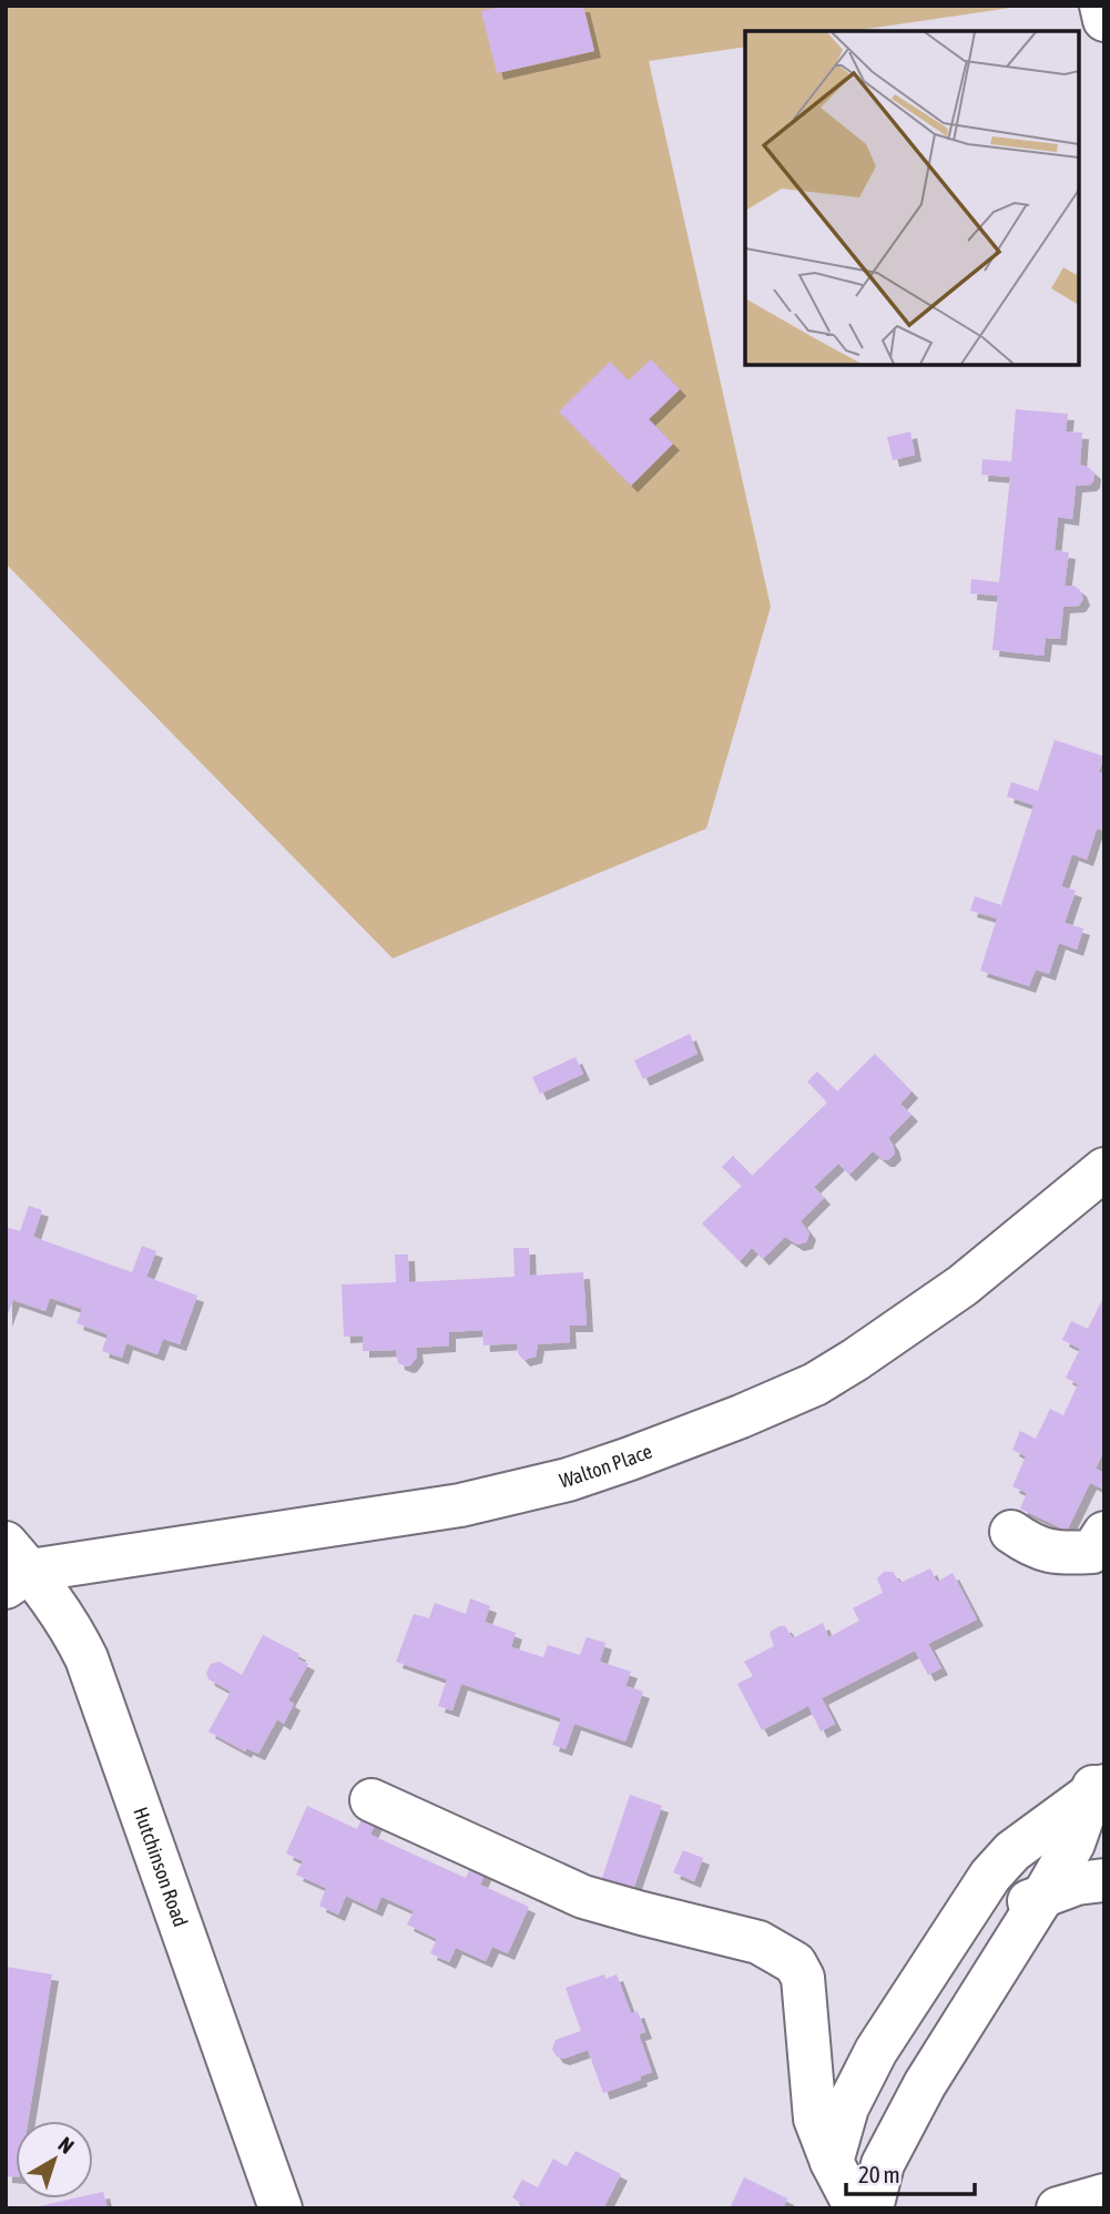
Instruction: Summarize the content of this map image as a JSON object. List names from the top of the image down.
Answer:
{
  "streets": {
    "street": ["Walton Place", "Hutchinson Road"]
  },
  "crossings": [
    ["Walton Place", "Hutchinson Road"]
  ],
  "scale_bar": "20 m",
  "north": "top right"
}
